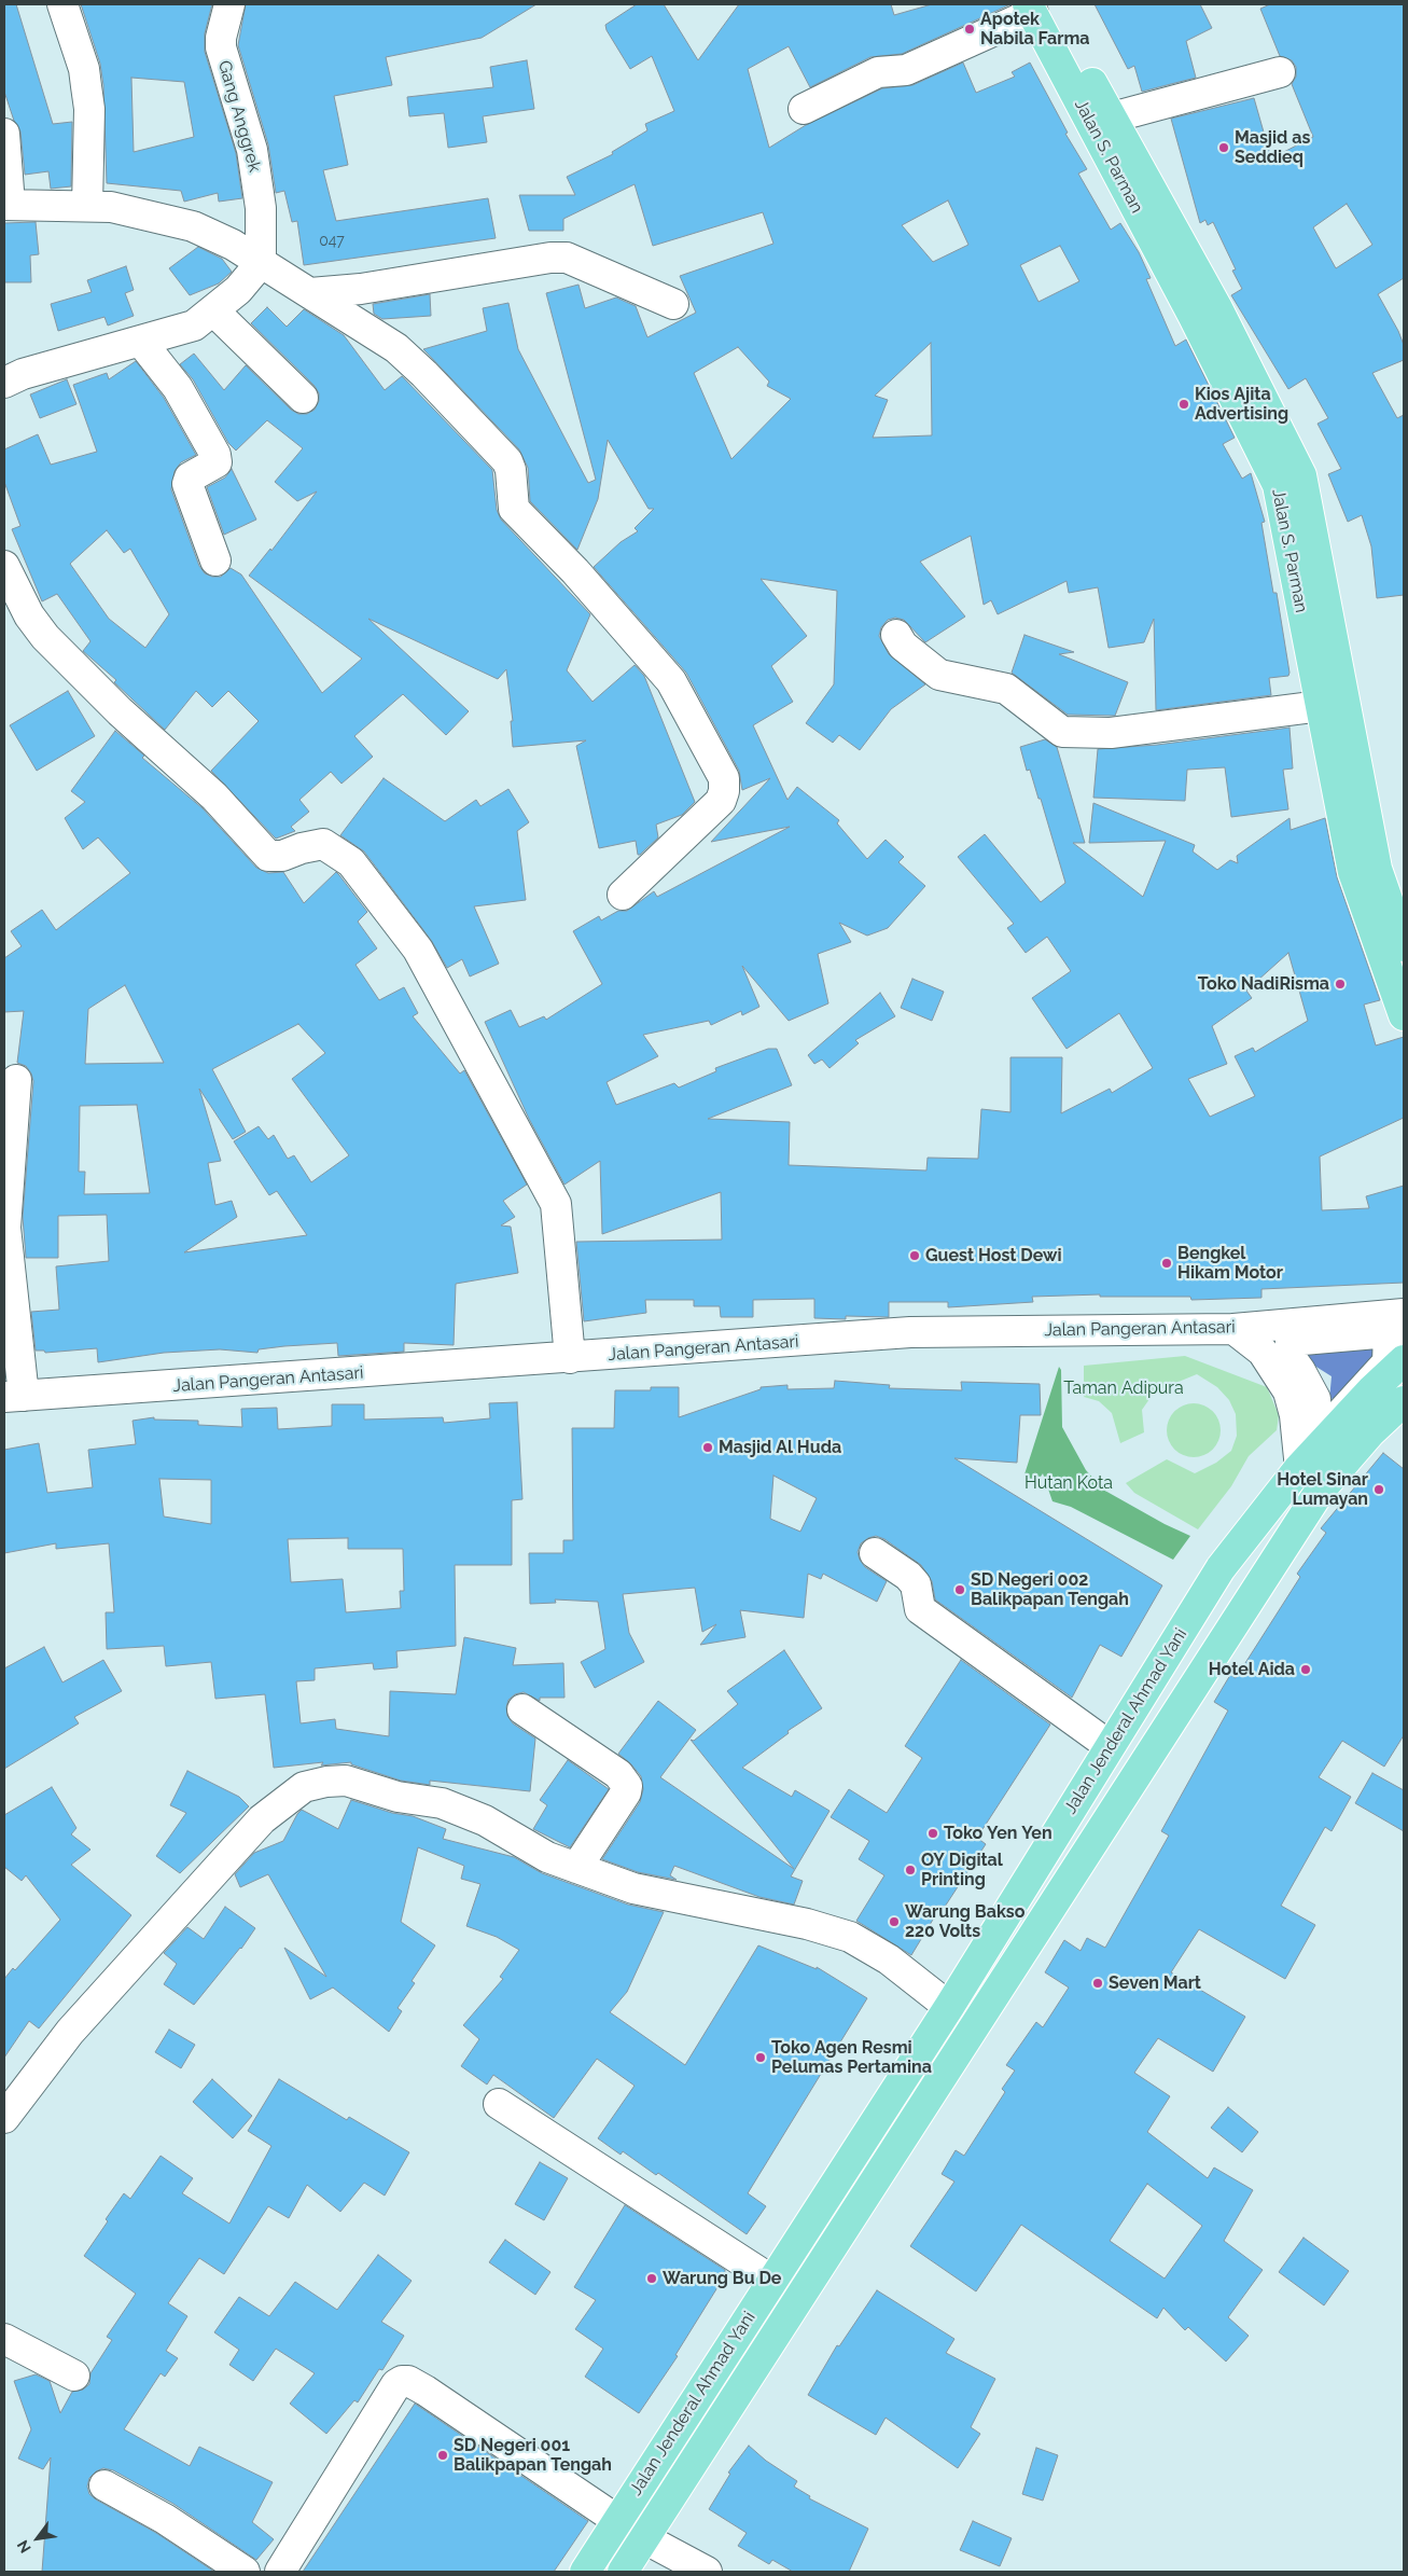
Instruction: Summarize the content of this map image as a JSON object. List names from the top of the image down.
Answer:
{
  "streets": {
    "main road": ["Jalan S. Parman", "Jalan Jenderal Ahmad Yani"],
    "street": ["Gang Anggrek", "Jalan Pangeran Antasari"]
  },
  "parks": ["Taman Adipura", "Hutan Kota"],
  "places": [
    "Apotek Nabila Farma",
    "Masjid as Seddieq",
    "Kios Ajita Advertising",
    "Toko NadiRisma",
    "Guest Host Dewi",
    "Bengkel Hikam Motor",
    "Masjid Al Huda",
    "Hotel Sinar Lumayan",
    "SD Negeri 002 Balikpapan Tengah",
    "Hotel Aida",
    "Toko Yen Yen",
    "OY Digital Printing",
    "Warung Bakso 220 Volts",
    "Seven Mart",
    "Toko Agen Resmi Pelumas Pertamina",
    "Warung Bu De",
    "SD Negeri 001 Balikpapan Tengah"
  ],
  "house_numbers": ["047"],
  "north": "bottom left"
}
